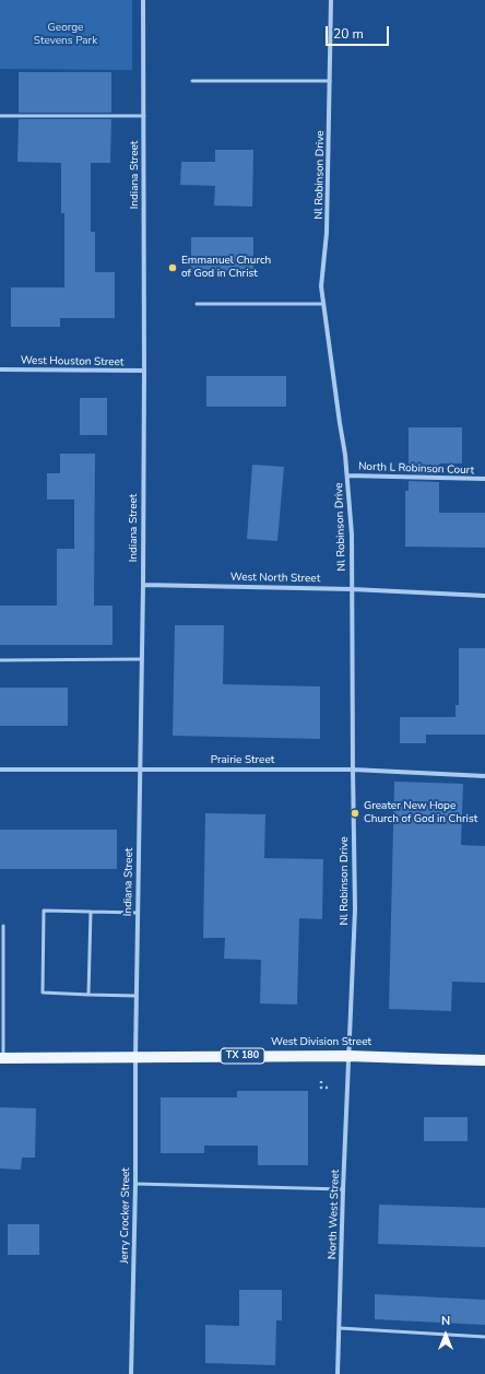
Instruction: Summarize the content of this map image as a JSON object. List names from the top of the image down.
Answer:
{
  "streets": {
    "main road": ["West Division Street", "TX 180"],
    "street": [
      "Indiana Street",
      "Nl Robinson Drive",
      "West Houston Street",
      "North L Robinson Court",
      "West North Street",
      "Prairie Street",
      "North West Street",
      "Jerry Crocker Street"
    ]
  },
  "crossings": [
    ["Indiana Street", "West Houston Street"],
    ["Indiana Street", "West North Street"],
    ["Indiana Street", "Prairie Street"],
    ["Indiana Street", "West Division Street"],
    ["Indiana Street", "Jerry Crocker Street"],
    ["Nl Robinson Drive", "North L Robinson Court"],
    ["Nl Robinson Drive", "West North Street"],
    ["Nl Robinson Drive", "Prairie Street"],
    ["Nl Robinson Drive", "West Division Street"],
    ["Nl Robinson Drive", "North West Street"],
    ["West Division Street", "North West Street"],
    ["West Division Street", "Jerry Crocker Street"]
  ],
  "parks": ["George Stevens Park"],
  "places": ["Emmanuel Church of God in Christ", "Greater New Hope Church of God in Christ"],
  "scale_bar": "20 m",
  "north": "top"
}
